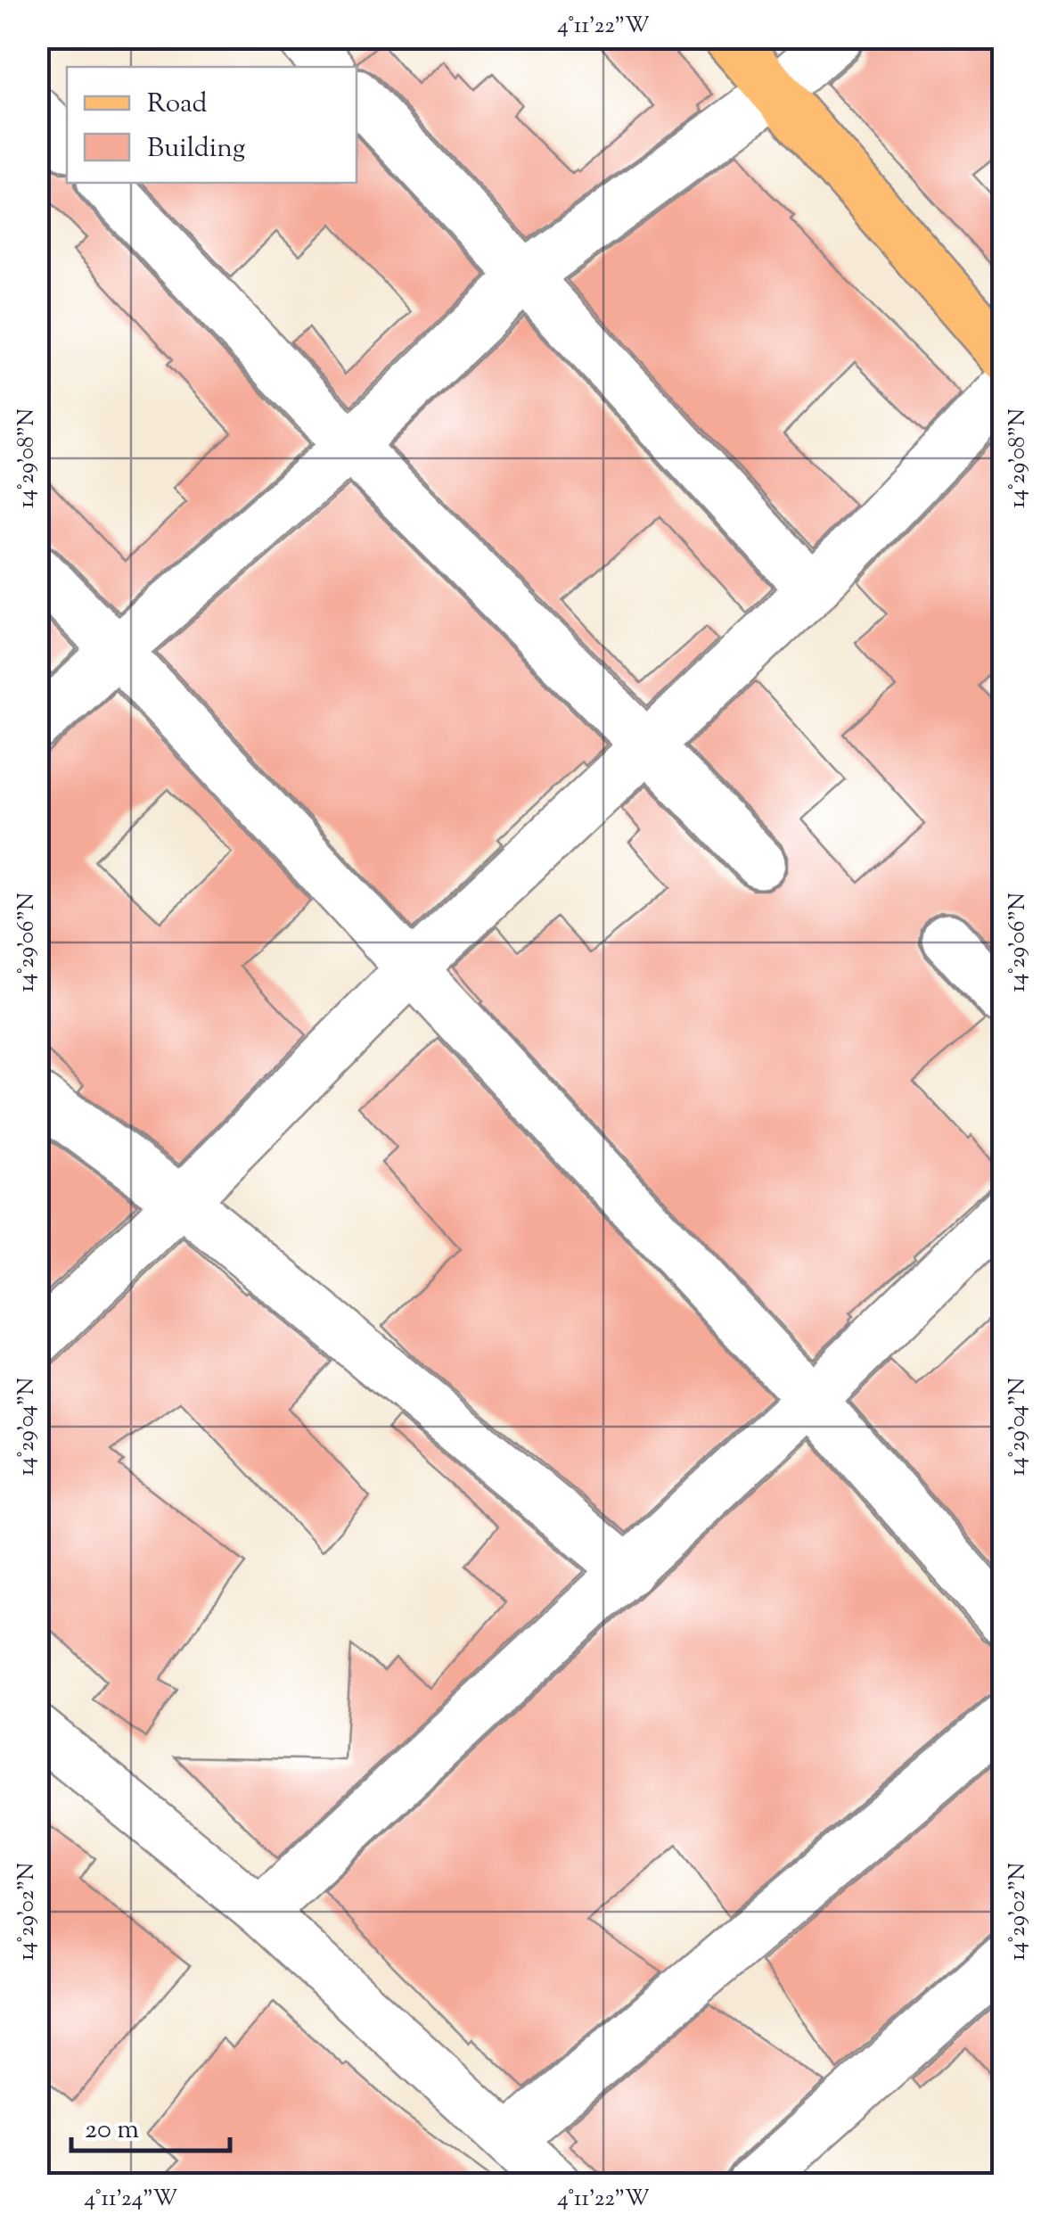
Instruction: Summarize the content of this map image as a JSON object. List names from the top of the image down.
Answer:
{
  "legend": ["Road", "Building"],
  "scale_bar": "20 m",
  "coordinates": [
    "4°11'22\"W",
    "14°29'08\"N",
    "14°29'06\"N",
    "14°29'04\"N",
    "14°29'02\"N",
    "4°11'24\"W"
  ]
}
